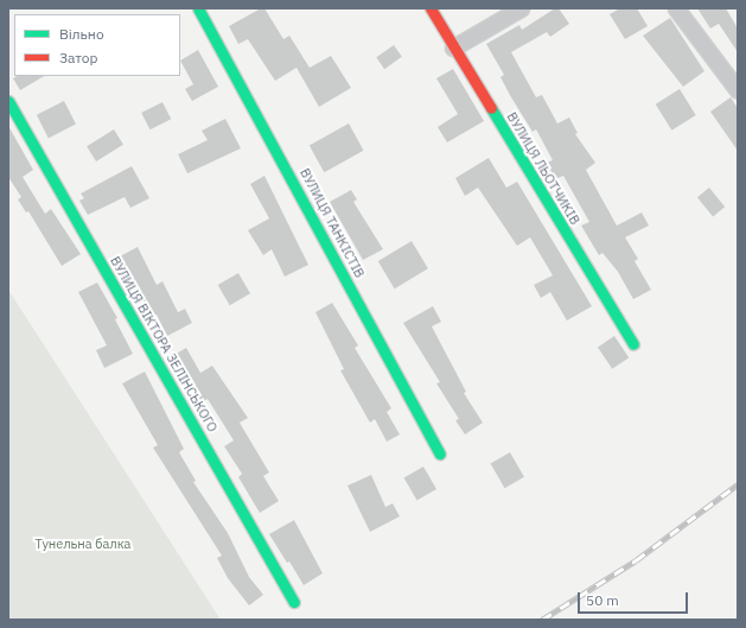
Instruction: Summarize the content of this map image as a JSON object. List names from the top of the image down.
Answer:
{
  "streets": {
    "street": ["ВУЛИЦЯ ЛЬОТЧИКІВ", "ВУЛИЦЯ ТАНКІСТІВ", "ВУЛИЦЯ ВІКТОРА ЗЕЛІНСЬКОГО"]
  },
  "parks": ["Тунельна балка"],
  "legend": ["Вільно", "Затор"],
  "scale_bar": "50 m"
}
